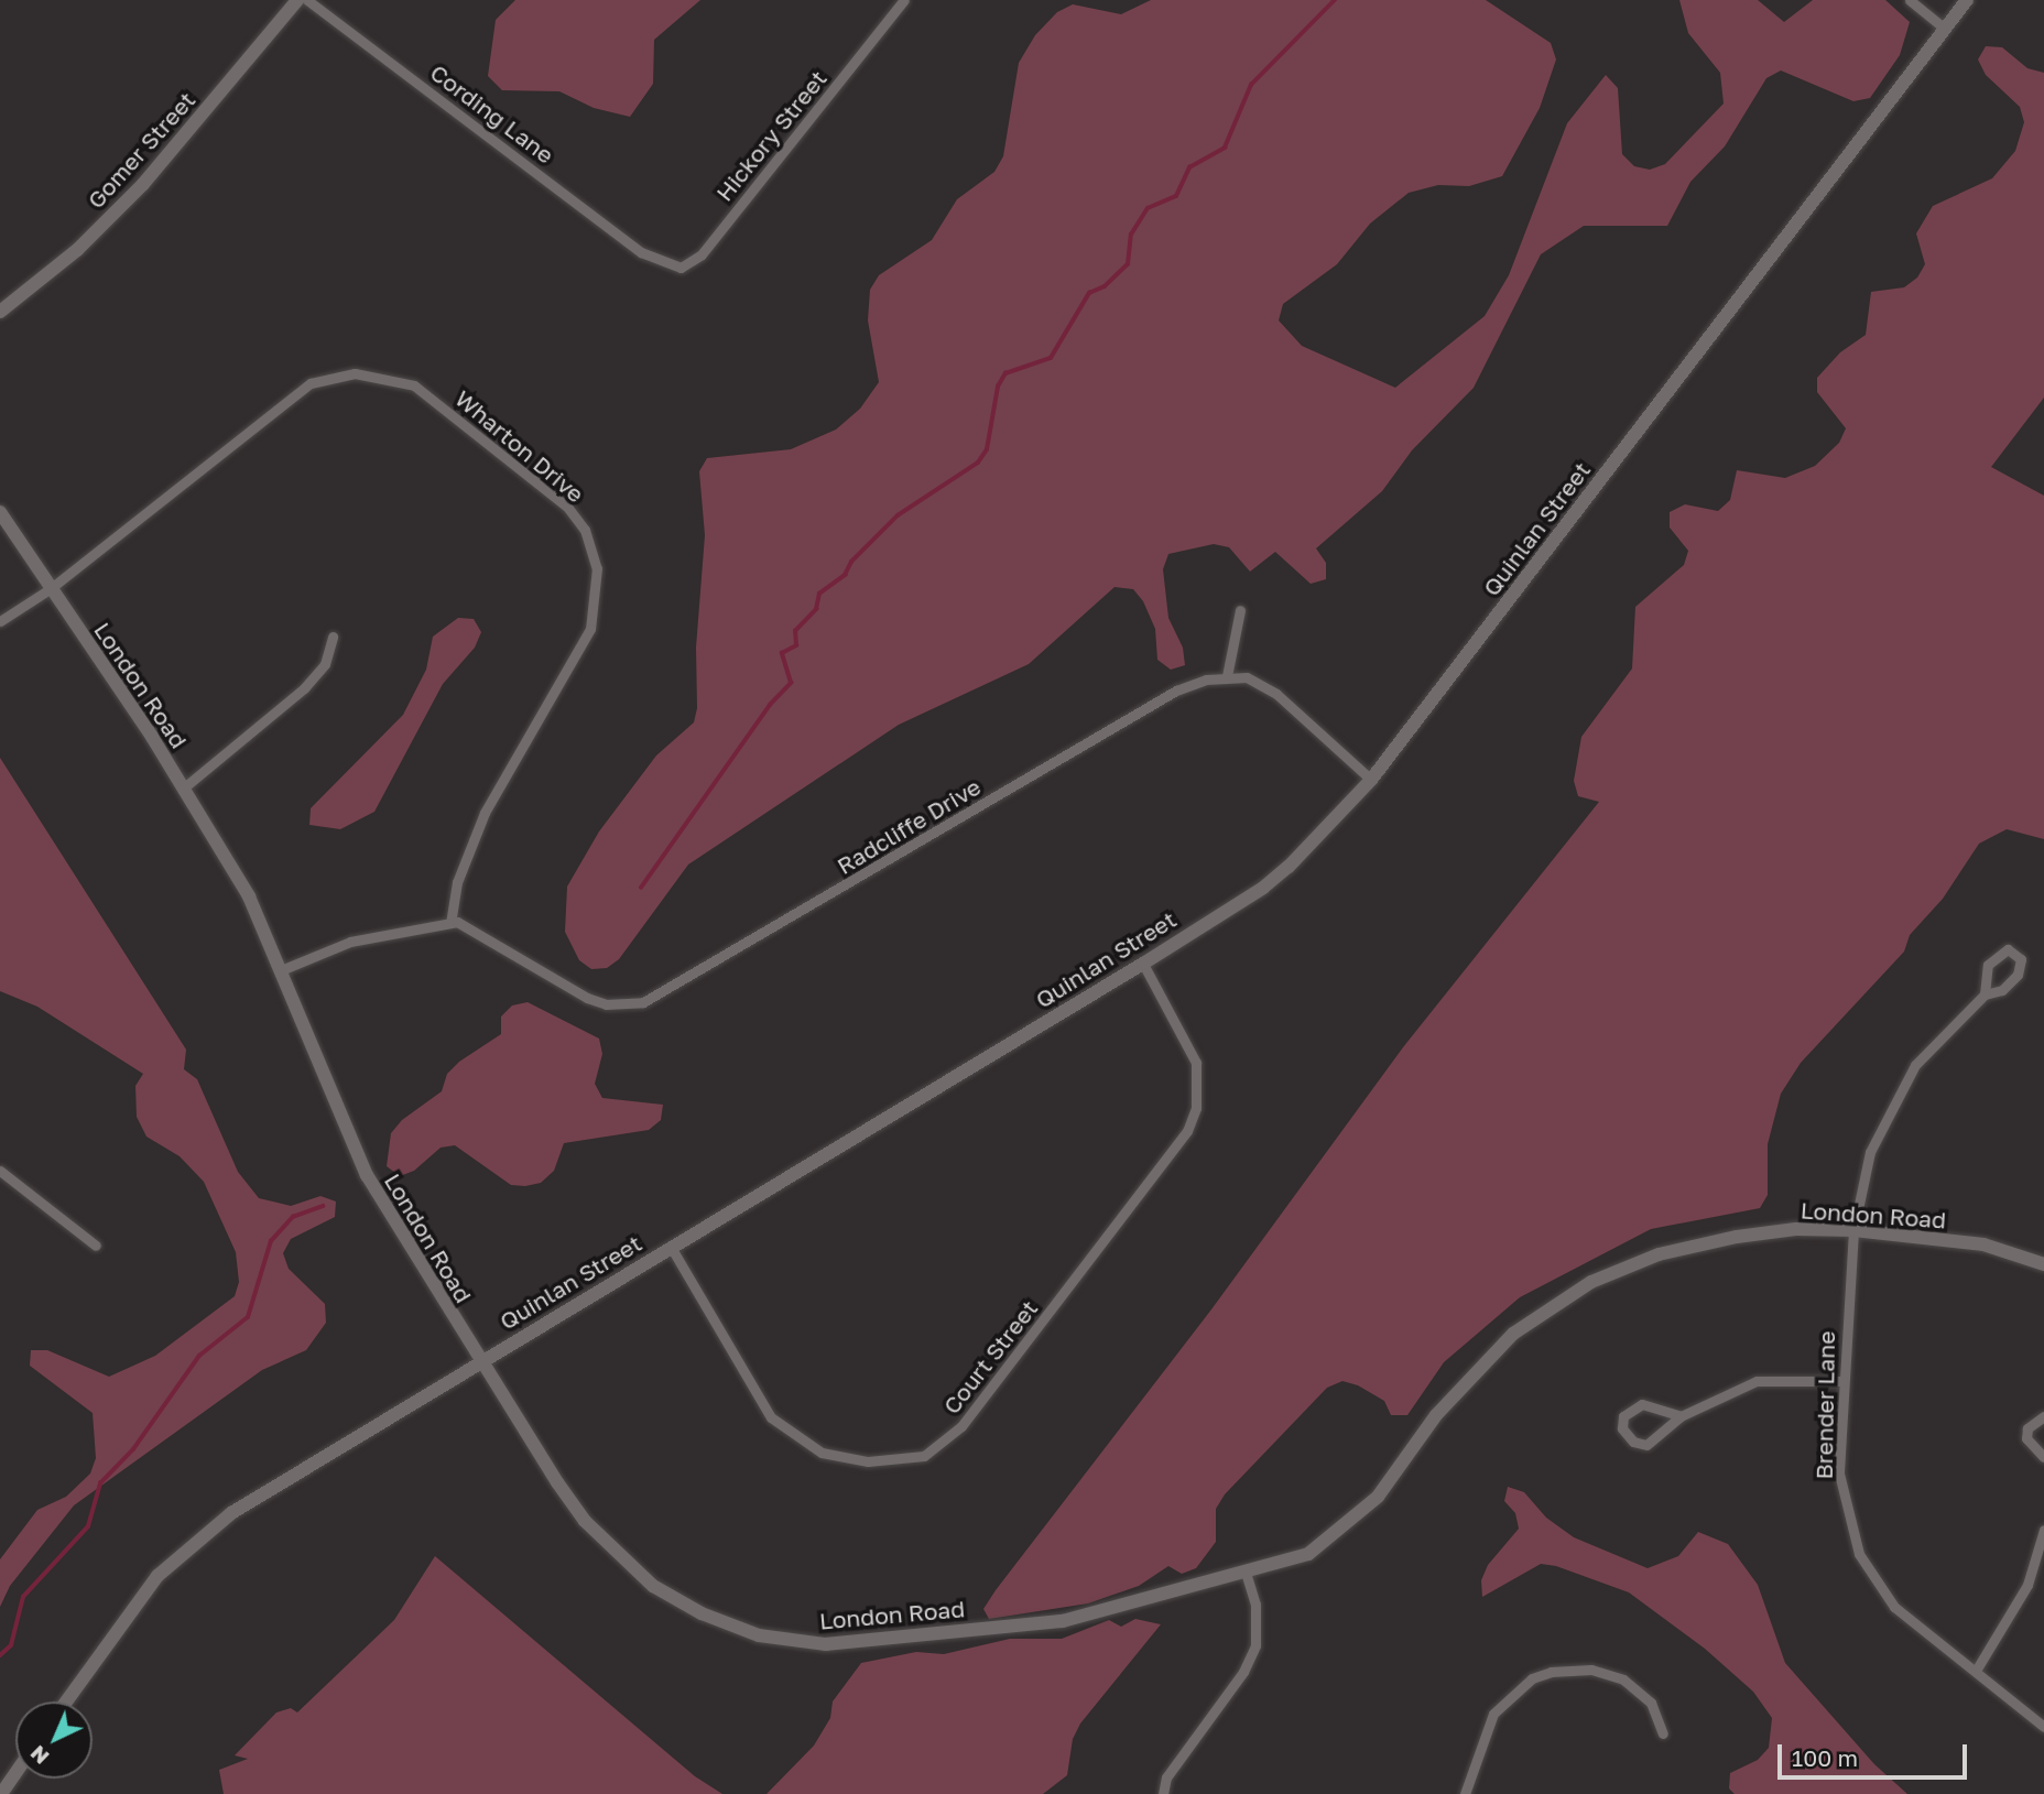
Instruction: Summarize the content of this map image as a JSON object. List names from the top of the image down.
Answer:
{
  "streets": {
    "street": [
      "Cording Lane",
      "Hickory Street",
      "Gomer Street",
      "Wharton Drive",
      "Quinlan Street",
      "London Road",
      "Radcliffe Drive",
      "Court Street",
      "Brender Lane"
    ]
  },
  "crossings": [
    ["Cording Lane", "Hickory Street"],
    ["Wharton Drive", "London Road"],
    ["Wharton Drive", "Radcliffe Drive"],
    ["Quinlan Street", "London Road"],
    ["Quinlan Street", "Court Street"],
    ["London Road", "Brender Lane"]
  ],
  "scale_bar": "100 m",
  "north": "bottom left"
}
